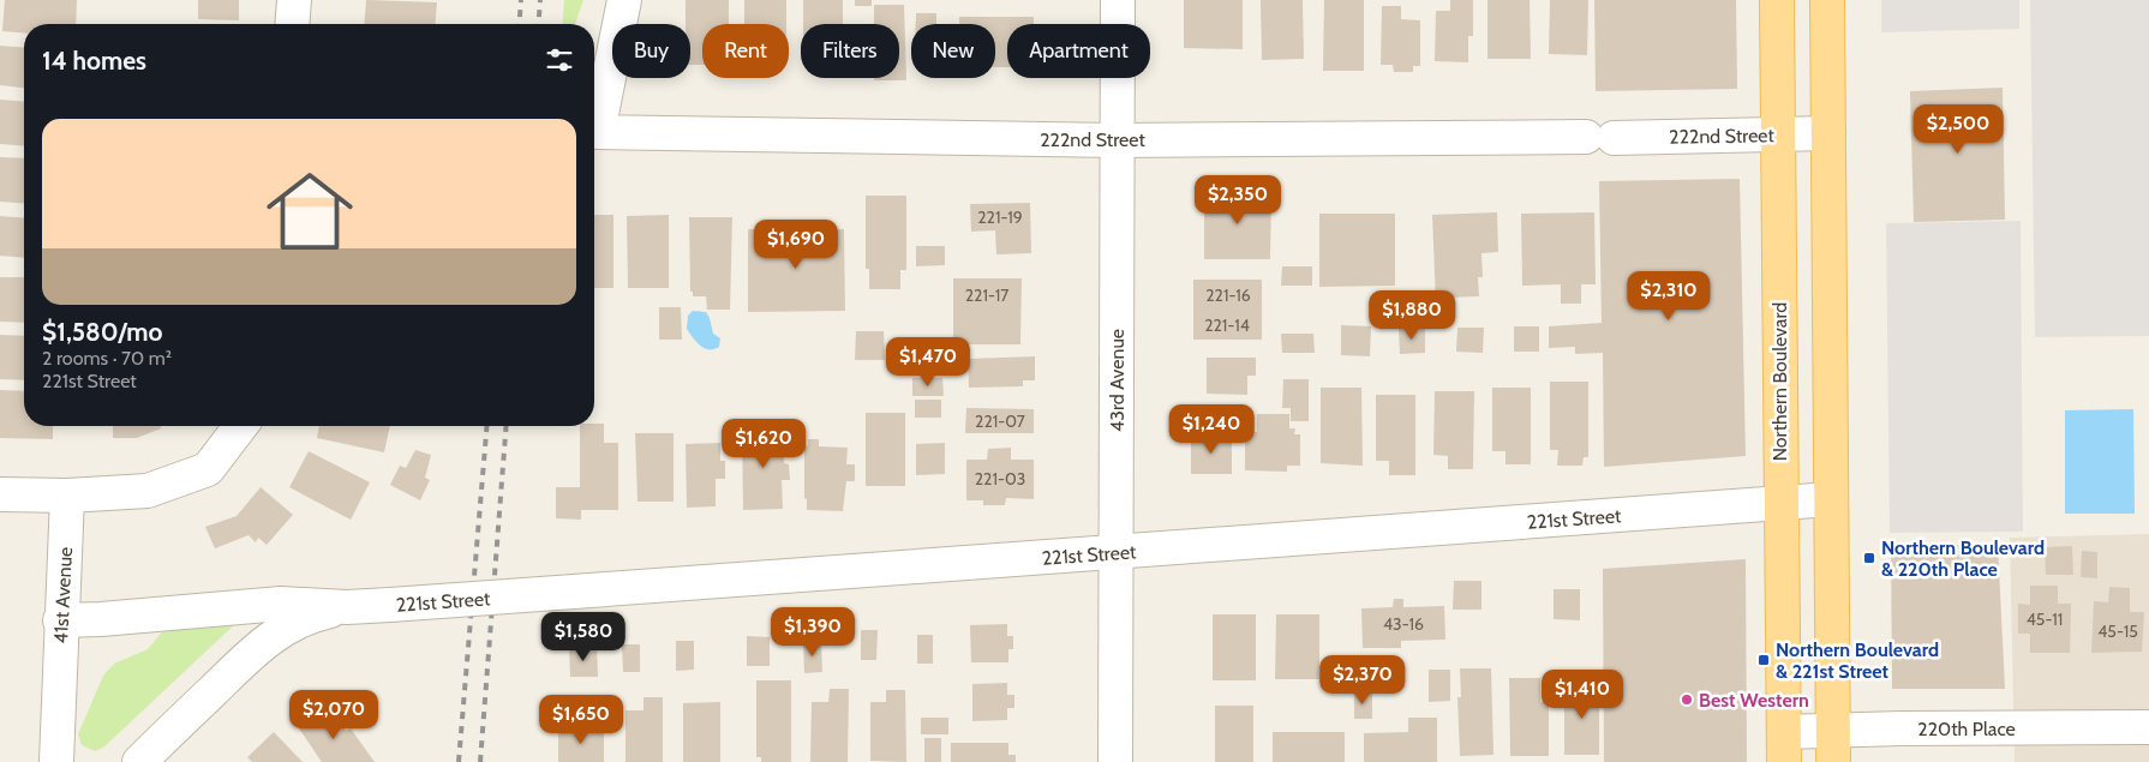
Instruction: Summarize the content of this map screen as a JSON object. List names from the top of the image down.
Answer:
{
  "streets": {
    "main road": ["Northern Boulevard"],
    "street": [
      "222nd Street",
      "43rd Avenue",
      "221st Street",
      "41st Avenue",
      "220th Place"
    ]
  },
  "crossings": [
    ["222nd Street", "43rd Avenue"],
    ["222nd Street", "Northern Boulevard"],
    ["43rd Avenue", "221st Street"],
    ["Northern Boulevard", "221st Street"],
    ["Northern Boulevard", "220th Place"],
    ["221st Street", "41st Avenue"]
  ],
  "places": {
    "transit": ["Northern Boulevard & 220th Place", "Northern Boulevard & 221st Street"],
    "other": ["Best Western"]
  },
  "house_numbers": [
    "221-19",
    "221-17",
    "221-16",
    "221-14",
    "221-07",
    "221-03",
    "45-11",
    "43-16",
    "45-15"
  ],
  "page": {
    "chip": [
      "Buy",
      "Rent",
      "Filters",
      "New",
      "Apartment"
    ],
    "heading": "14 homes",
    "list": [
      {
        "name": "$1,580/mo",
        "note": "2 rooms · 70 m² · 221st Street"
      }
    ],
    "price": [
      "$2,500",
      "$2,350",
      "$1,690",
      "$2,310",
      "$1,880",
      "$1,470",
      "$1,240",
      "$1,620",
      "$1,390",
      "$1,580",
      "$2,370",
      "$1,410",
      "$2,070",
      "$1,650"
    ]
  }
}
